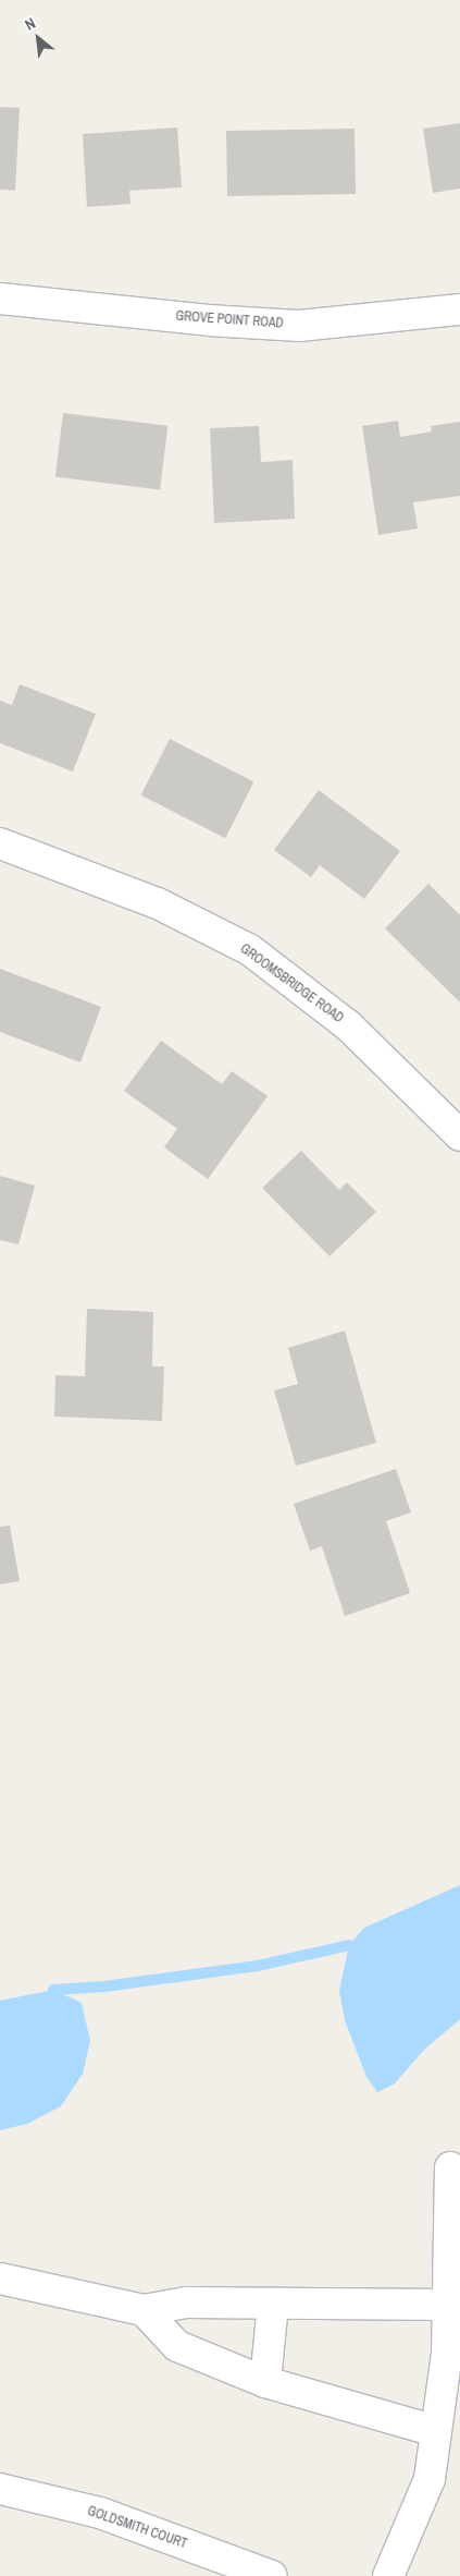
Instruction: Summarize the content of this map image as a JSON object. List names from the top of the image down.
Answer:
{
  "streets": {
    "street": ["GROVE POINT ROAD", "GROOMSBRIDGE ROAD", "GOLDSMITH COURT"]
  },
  "north": "top left"
}
